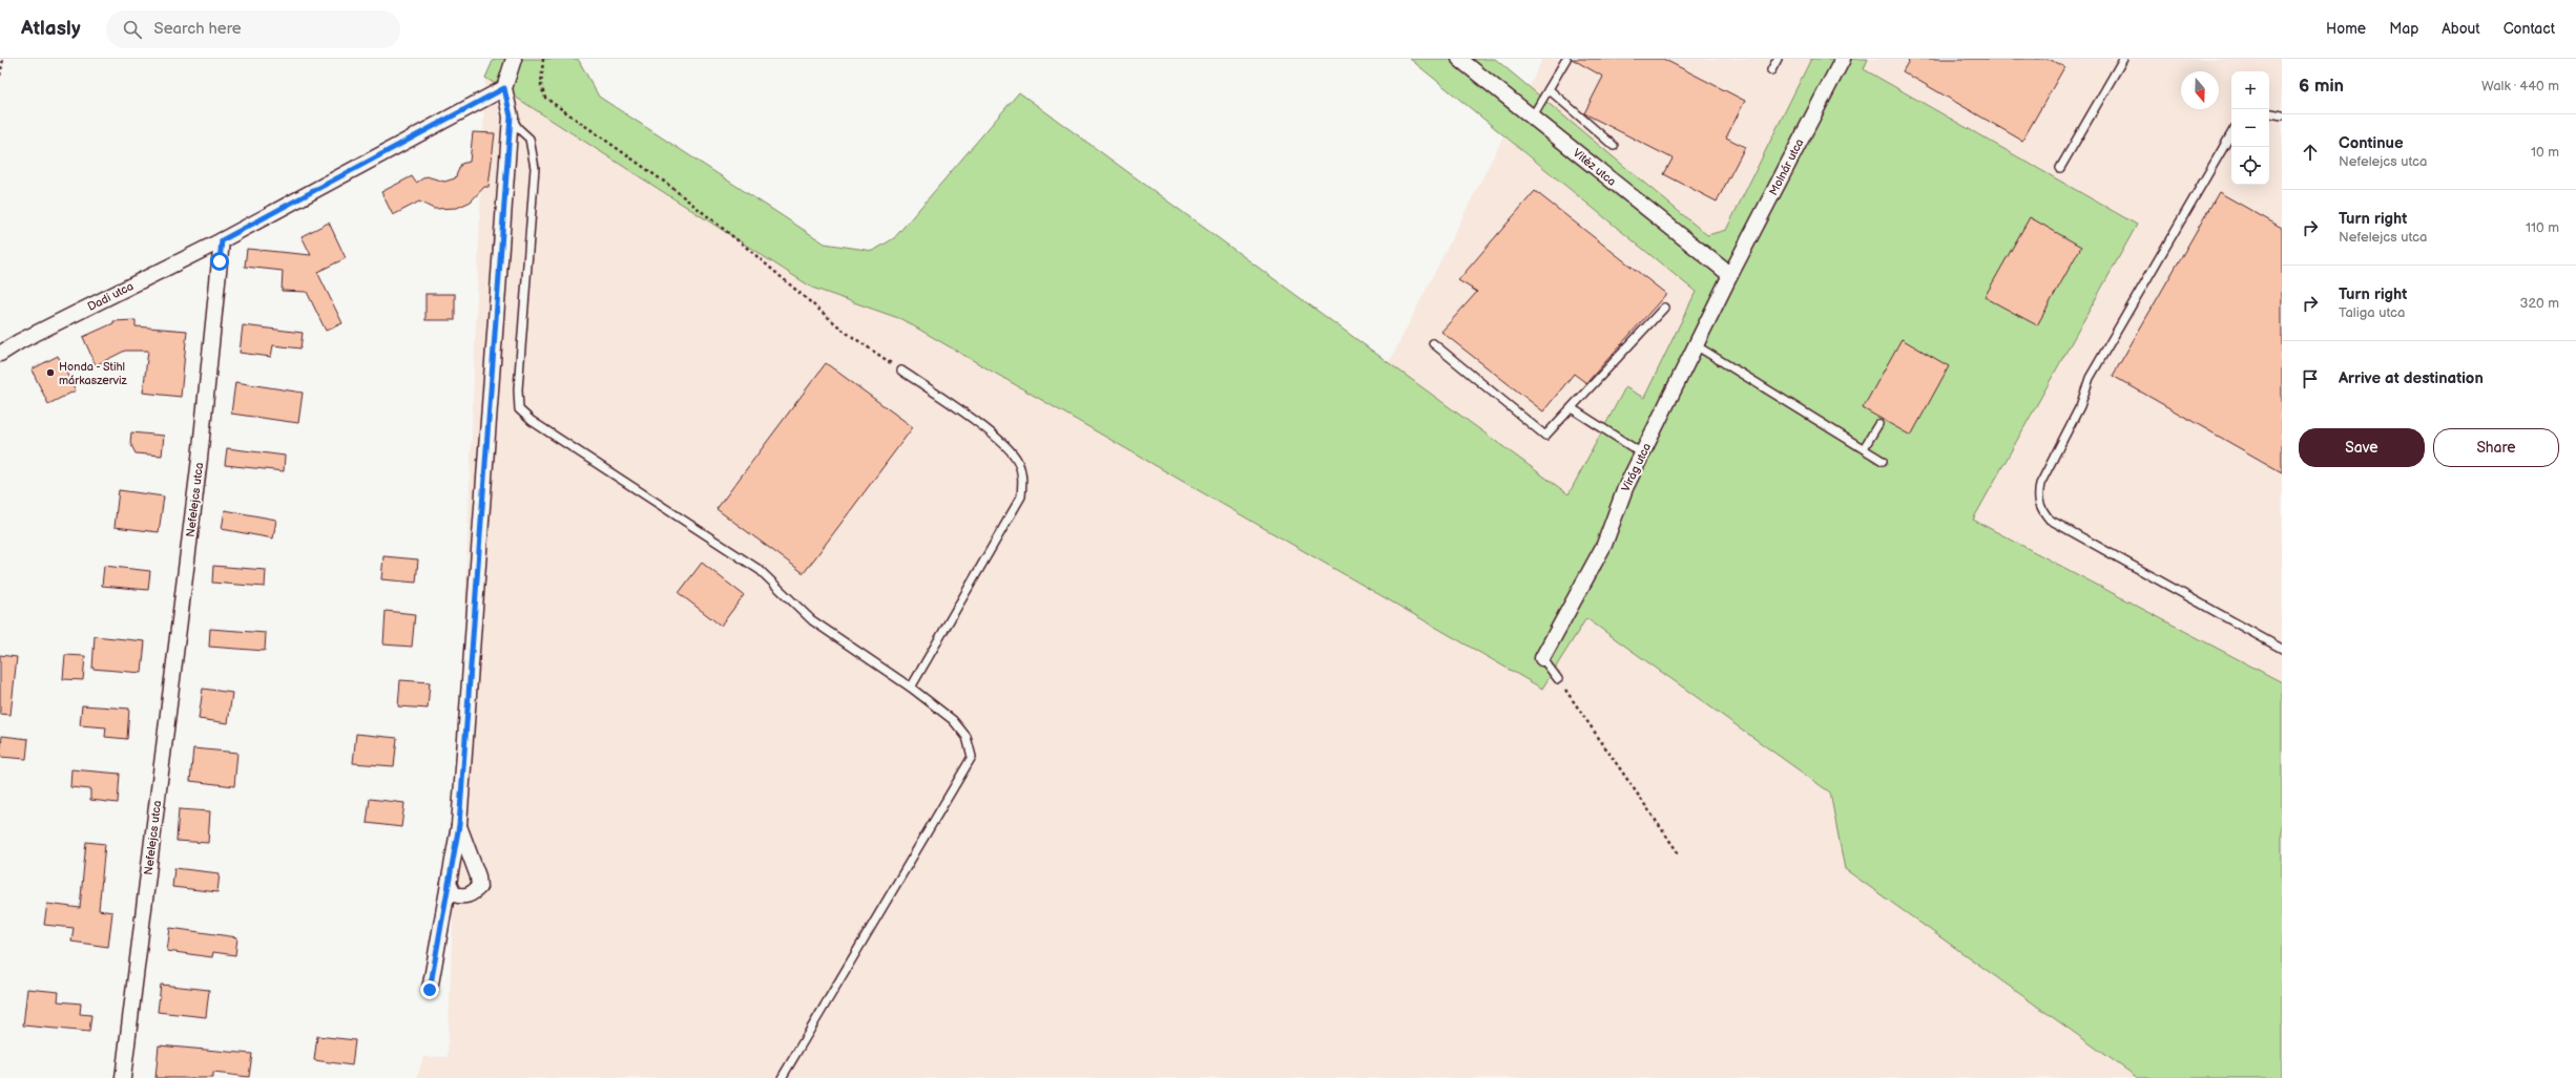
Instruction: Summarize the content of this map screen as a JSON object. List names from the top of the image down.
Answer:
{
  "streets": {
    "street": [
      "Vitéz utca",
      "Molnár utca",
      "Dadi utca",
      "Virág utca",
      "Nefelejcs utca"
    ]
  },
  "crossings": [
    ["Vitéz utca", "Molnár utca"],
    ["Vitéz utca", "Virág utca"],
    ["Molnár utca", "Virág utca"],
    ["Dadi utca", "Nefelejcs utca"]
  ],
  "places": ["Honda - Stihl márkaszerviz"],
  "north": "bottom",
  "page": {
    "header": "Atlasly",
    "search": "Search here",
    "nav": [
      "Home",
      "Map",
      "About",
      "Contact"
    ],
    "heading": ["6 min", "Walk · 440 m"],
    "map_buttons": ["+", "−"],
    "list": [
      ["Continue", "Nefelejcs utca", "10 m"],
      ["Turn right", "Nefelejcs utca", "110 m"],
      ["Turn right", "Taliga utca", "320 m"],
      "Arrive at destination"
    ],
    "buttons": ["Save", "Share"]
  }
}
